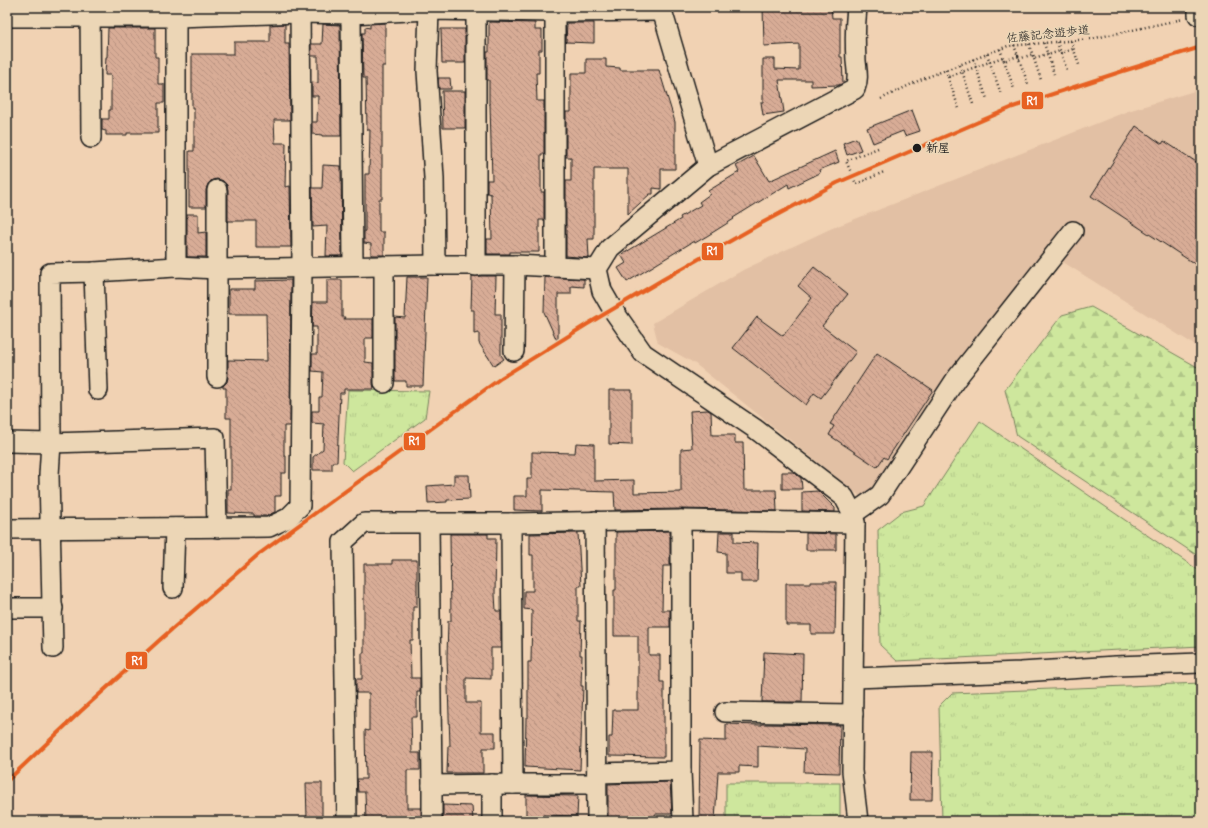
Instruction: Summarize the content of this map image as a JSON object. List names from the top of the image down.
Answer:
{
  "streets": {
    "path": ["佐藤記念遊歩道"]
  },
  "places": ["新屋"],
  "lines": ["transit line R1"]
}
